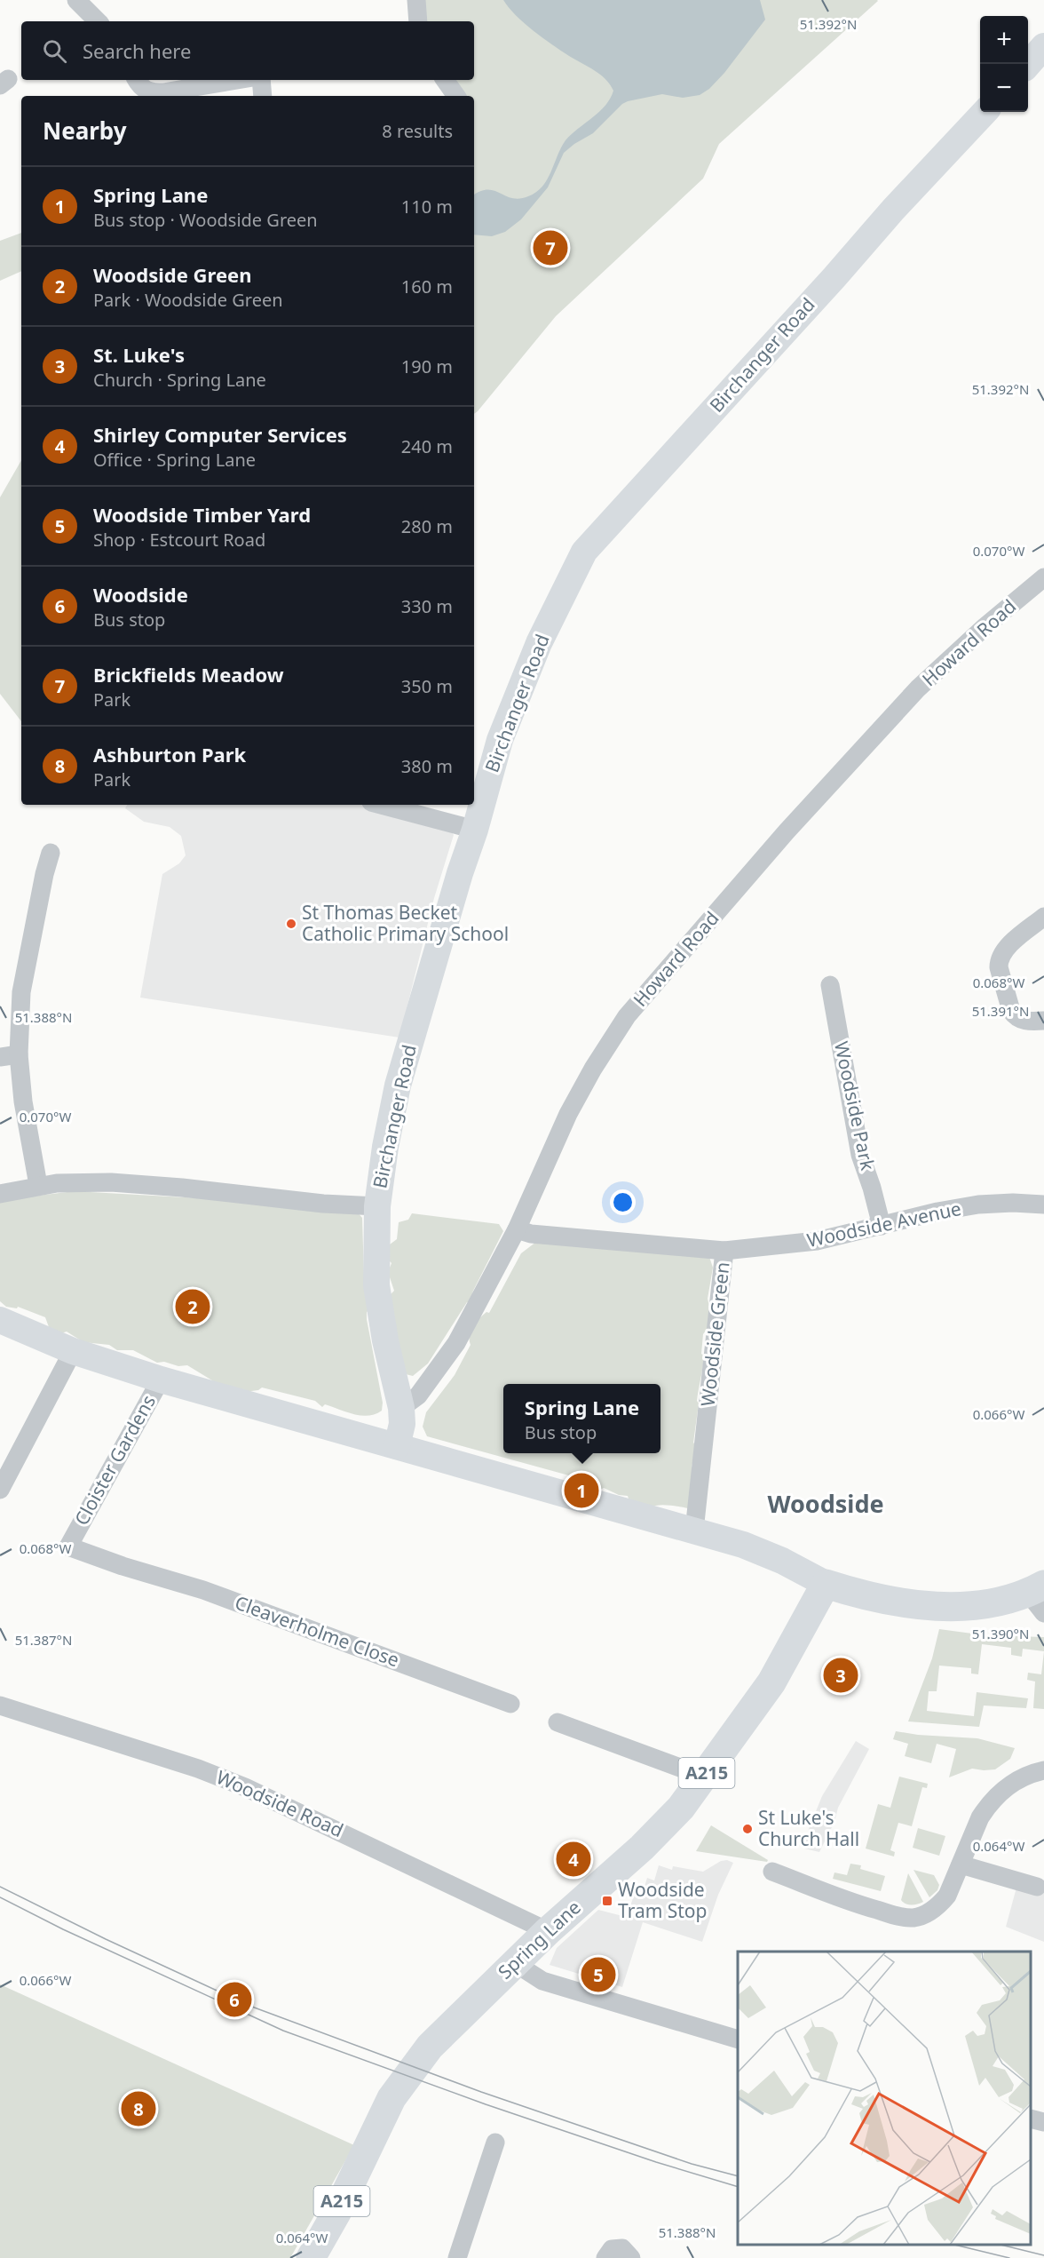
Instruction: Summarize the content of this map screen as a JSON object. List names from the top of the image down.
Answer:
{
  "streets": {
    "main road": ["A215", "Spring Lane"],
    "street": [
      "Birchanger Road",
      "Howard Road",
      "Woodside Park",
      "Woodside Avenue",
      "Woodside Green",
      "Cloister Gardens",
      "Cleaverholme Close",
      "Woodside Road"
    ]
  },
  "crossings": [
    ["Birchanger Road", "Howard Road"],
    ["Howard Road", "Woodside Green"],
    ["Woodside Park", "Woodside Avenue"],
    ["Woodside Avenue", "Woodside Green"],
    ["Cloister Gardens", "Cleaverholme Close"],
    ["Woodside Road", "Spring Lane"]
  ],
  "districts": ["Woodside"],
  "places": {
    "other": ["St Thomas Becket Catholic Primary School", "St Luke's Church Hall"],
    "transit": ["Woodside Tram Stop"]
  },
  "page": {
    "map_buttons": ["+", "−"],
    "search": "Search here",
    "heading": ["Nearby", "8 results"],
    "list": [
      {
        "mark": "1",
        "name": "Spring Lane",
        "note": "Bus stop · Woodside Green",
        "value": "110 m"
      },
      {
        "mark": "2",
        "name": "Woodside Green",
        "note": "Park · Woodside Green",
        "value": "160 m"
      },
      {
        "mark": "3",
        "name": "St. Luke's",
        "note": "Church · Spring Lane",
        "value": "190 m"
      },
      {
        "mark": "4",
        "name": "Shirley Computer Services",
        "note": "Office · Spring Lane",
        "value": "240 m"
      },
      {
        "mark": "5",
        "name": "Woodside Timber Yard",
        "note": "Shop · Estcourt Road",
        "value": "280 m"
      },
      {
        "mark": "6",
        "name": "Woodside",
        "note": "Bus stop",
        "value": "330 m"
      },
      {
        "mark": "7",
        "name": "Brickfields Meadow",
        "note": "Park",
        "value": "350 m"
      },
      {
        "mark": "8",
        "name": "Ashburton Park",
        "note": "Park",
        "value": "380 m"
      }
    ],
    "pins": [
      "7",
      "2",
      "1",
      "3",
      "4",
      "5",
      "6",
      "8"
    ],
    "popup": ["Spring Lane", "Bus stop"]
  },
  "coordinates": [
    "51.392°N",
    "0.070°W",
    "0.068°W",
    "51.391°N",
    "51.388°N",
    "0.066°W",
    "51.390°N",
    "51.387°N",
    "0.064°W"
  ]
}
